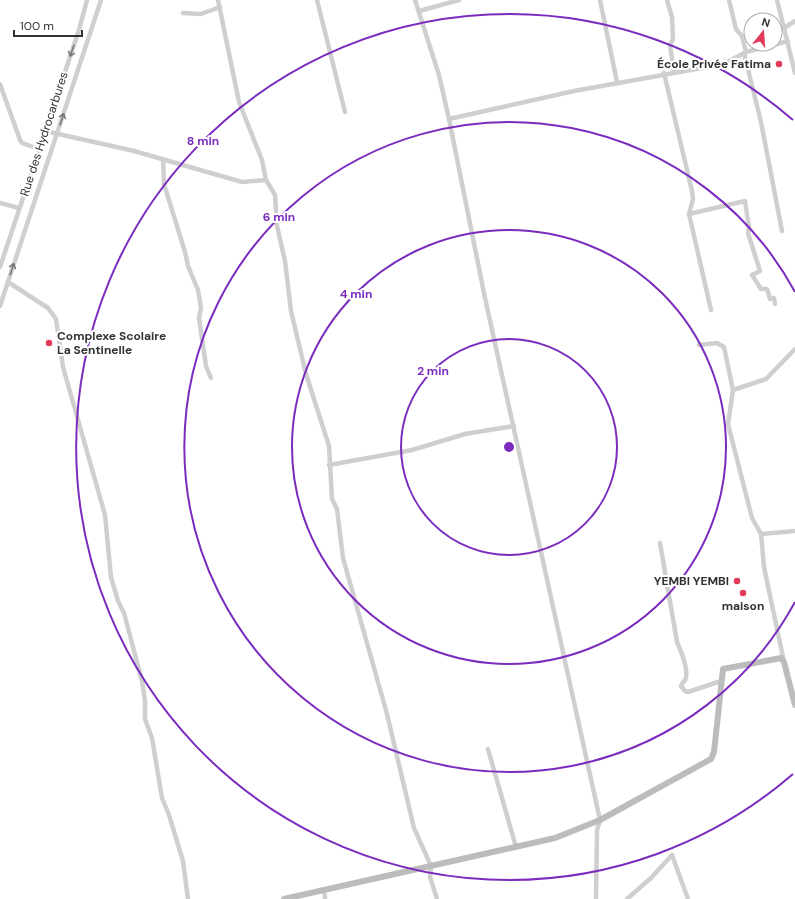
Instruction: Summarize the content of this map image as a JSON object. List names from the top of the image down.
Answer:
{
  "streets": {
    "street": ["Rue des Hydrocarbures"]
  },
  "places": [
    "École Privée Fatima",
    "Complexe Scolaire La Sentinelle",
    "YEMBI YEMBI",
    "maison"
  ],
  "scale_bar": "100 m",
  "north": "top",
  "rings": [
    "8 min",
    "6 min",
    "4 min",
    "2 min"
  ]
}
